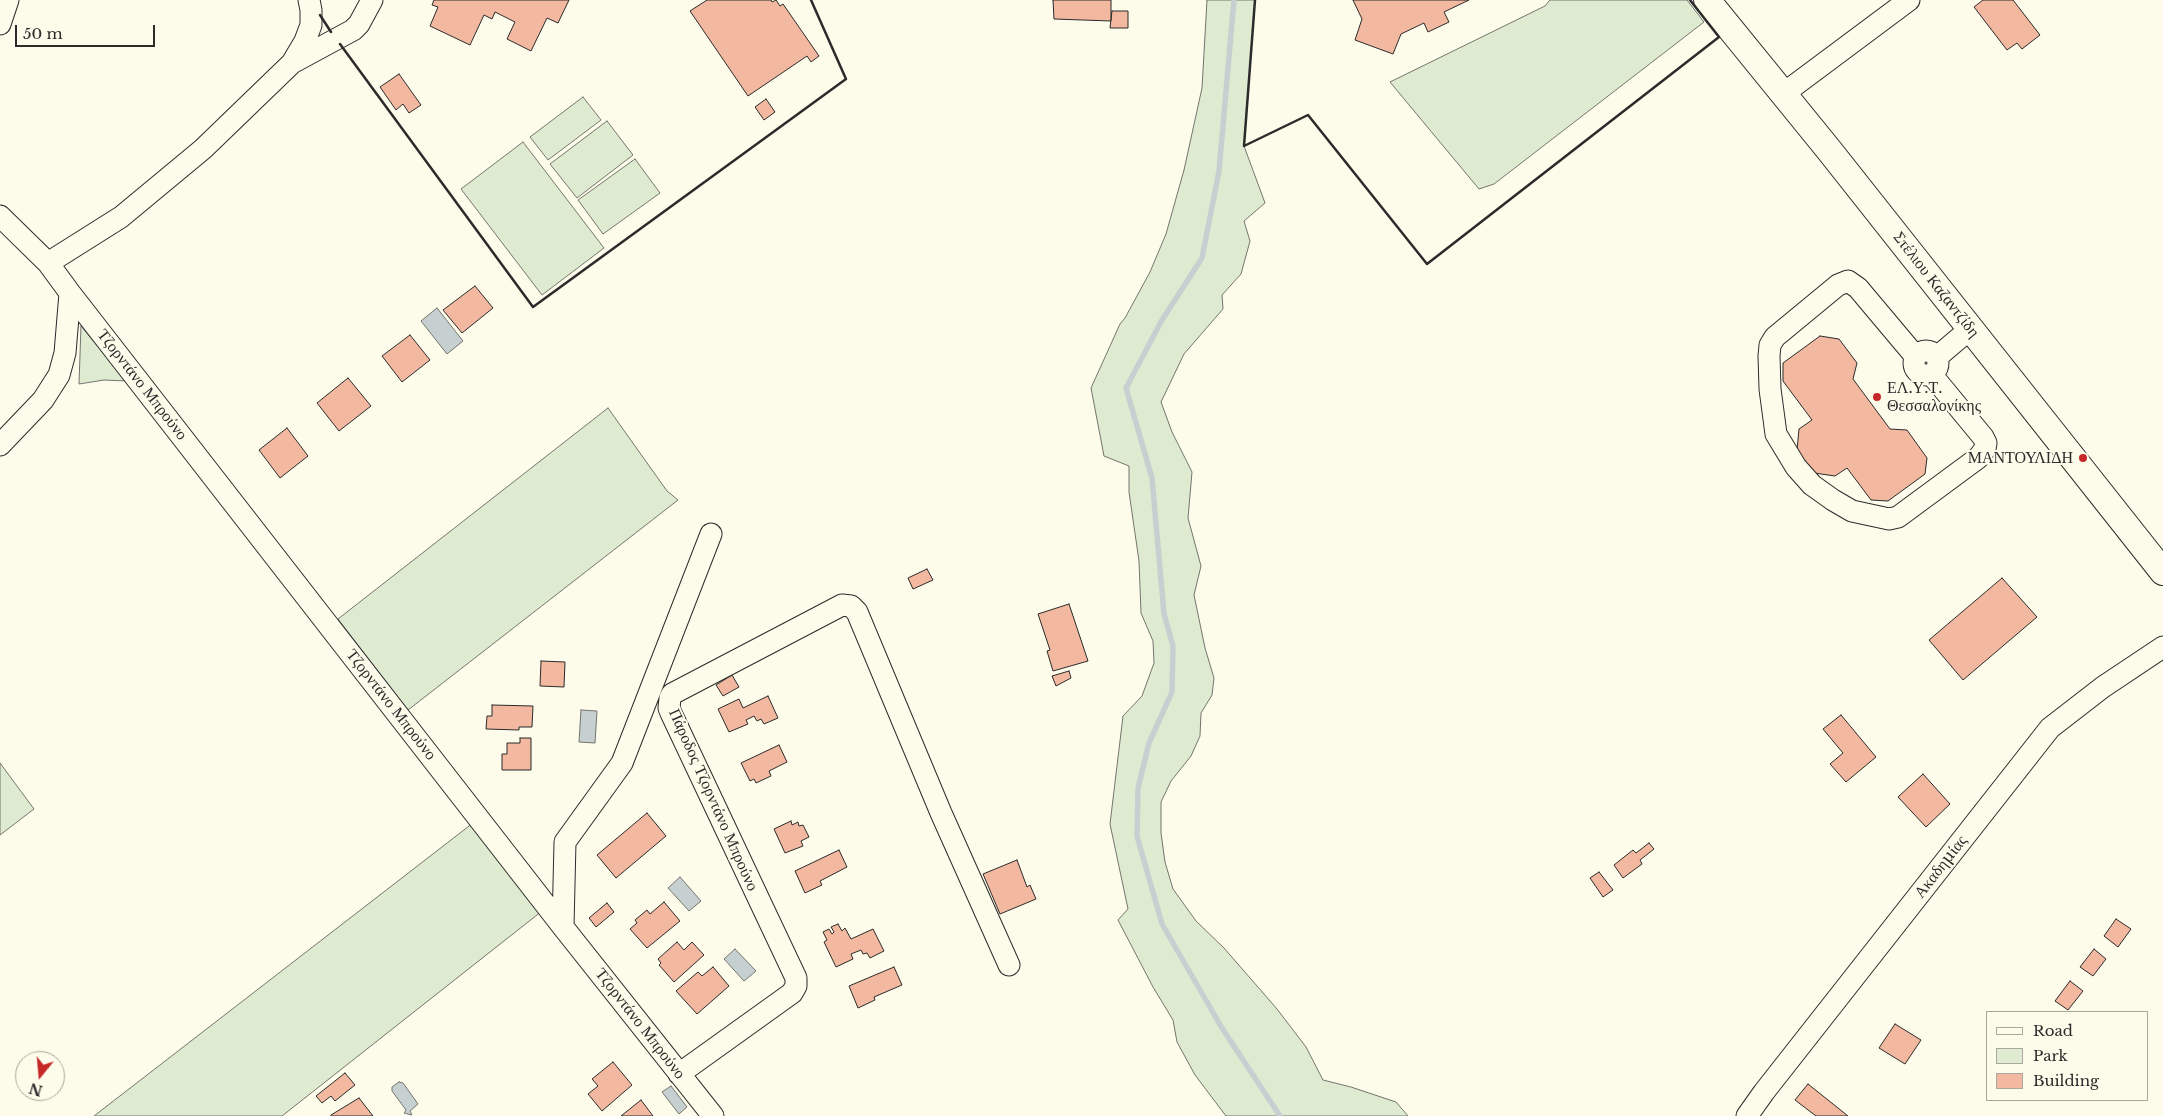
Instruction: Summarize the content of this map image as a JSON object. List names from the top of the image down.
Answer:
{
  "streets": {
    "main road": ["Στέλιου Καζαντζίδη"],
    "street": ["Τζορντάνο Μπρούνο", "Πάροδος Τζορντάνο Μπρούνο", "Ακαδημίας"]
  },
  "crossings": [
    ["Τζορντάνο Μπρούνο", "Πάροδος Τζορντάνο Μπρούνο"]
  ],
  "places": ["ΕΛ.Υ.Τ. Θεσσαλονίκης", "ΜΑΝΤΟΥΛΙΔΗ"],
  "legend": ["Road", "Park", "Building"],
  "scale_bar": "50 m",
  "north": "bottom"
}
